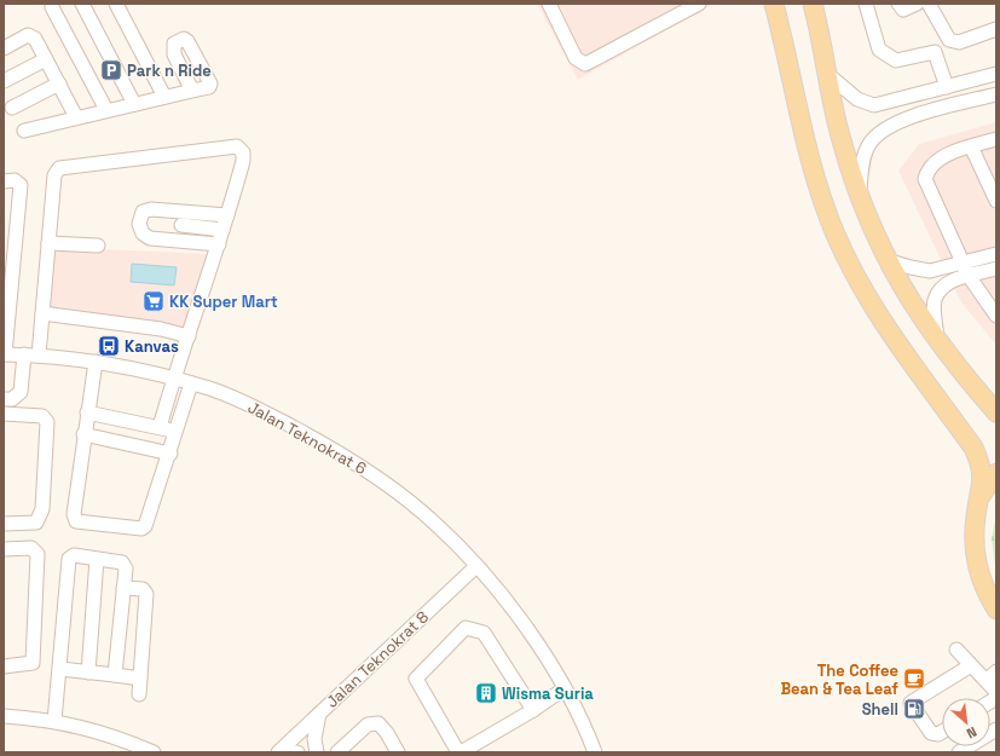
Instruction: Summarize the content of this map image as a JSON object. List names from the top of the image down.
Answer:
{
  "streets": {
    "street": ["Jalan Teknokrat 6", "Jalan Teknokrat 8"]
  },
  "crossings": [
    ["Jalan Teknokrat 6", "Jalan Teknokrat 8"]
  ],
  "places": {
    "parking": ["Park n Ride"],
    "supermarket": ["KK Super Mart"],
    "bus stop": ["Kanvas"],
    "cafe": ["The Coffee Bean & Tea Leaf"],
    "building": ["Wisma Suria"],
    "fuel station": ["Shell"]
  },
  "north": "bottom right"
}
